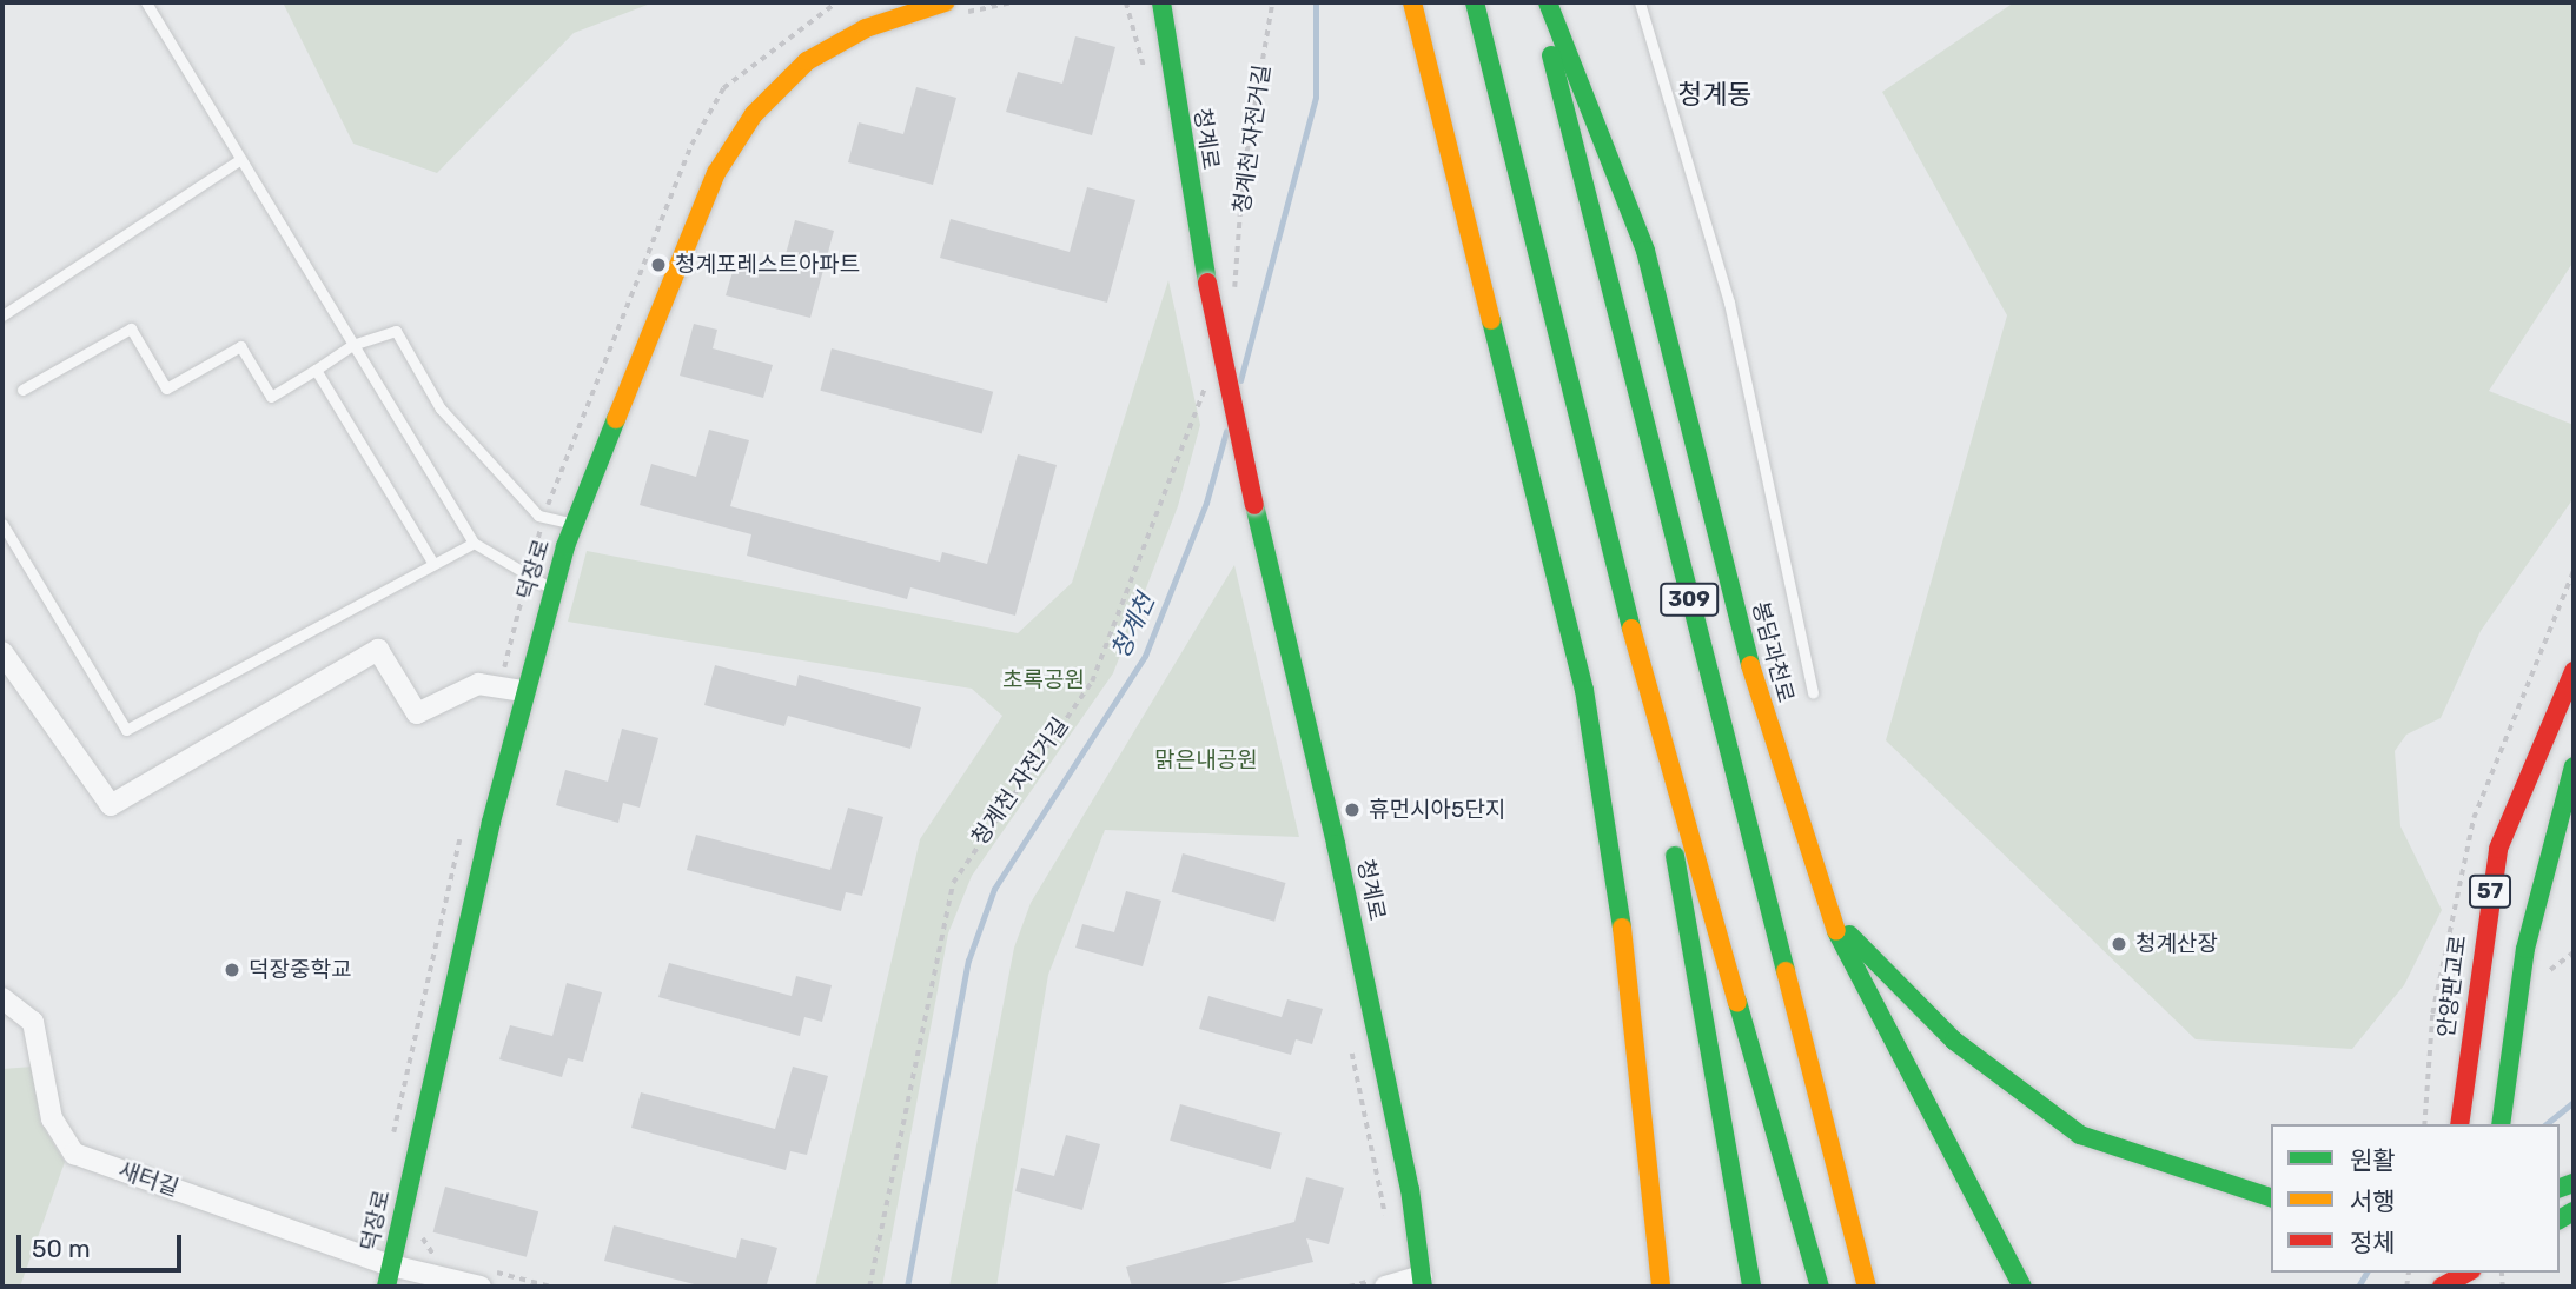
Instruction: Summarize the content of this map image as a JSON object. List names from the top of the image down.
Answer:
{
  "streets": {
    "main road": [
      "청계로",
      "덕장로",
      "309",
      "봉담과천로",
      "57",
      "안양판교로"
    ],
    "street": ["새터길"],
    "path": ["청계천 자전거길"]
  },
  "crossings": [
    ["덕장로", "새터길"]
  ],
  "districts": ["청계동"],
  "water": ["청계천"],
  "parks": ["초록공원", "맑은내공원"],
  "places": [
    "청계포레스트아파트",
    "휴먼시아5단지",
    "청계산장",
    "덕장중학교"
  ],
  "legend": ["원활", "서행", "정체"],
  "scale_bar": "50 m"
}
